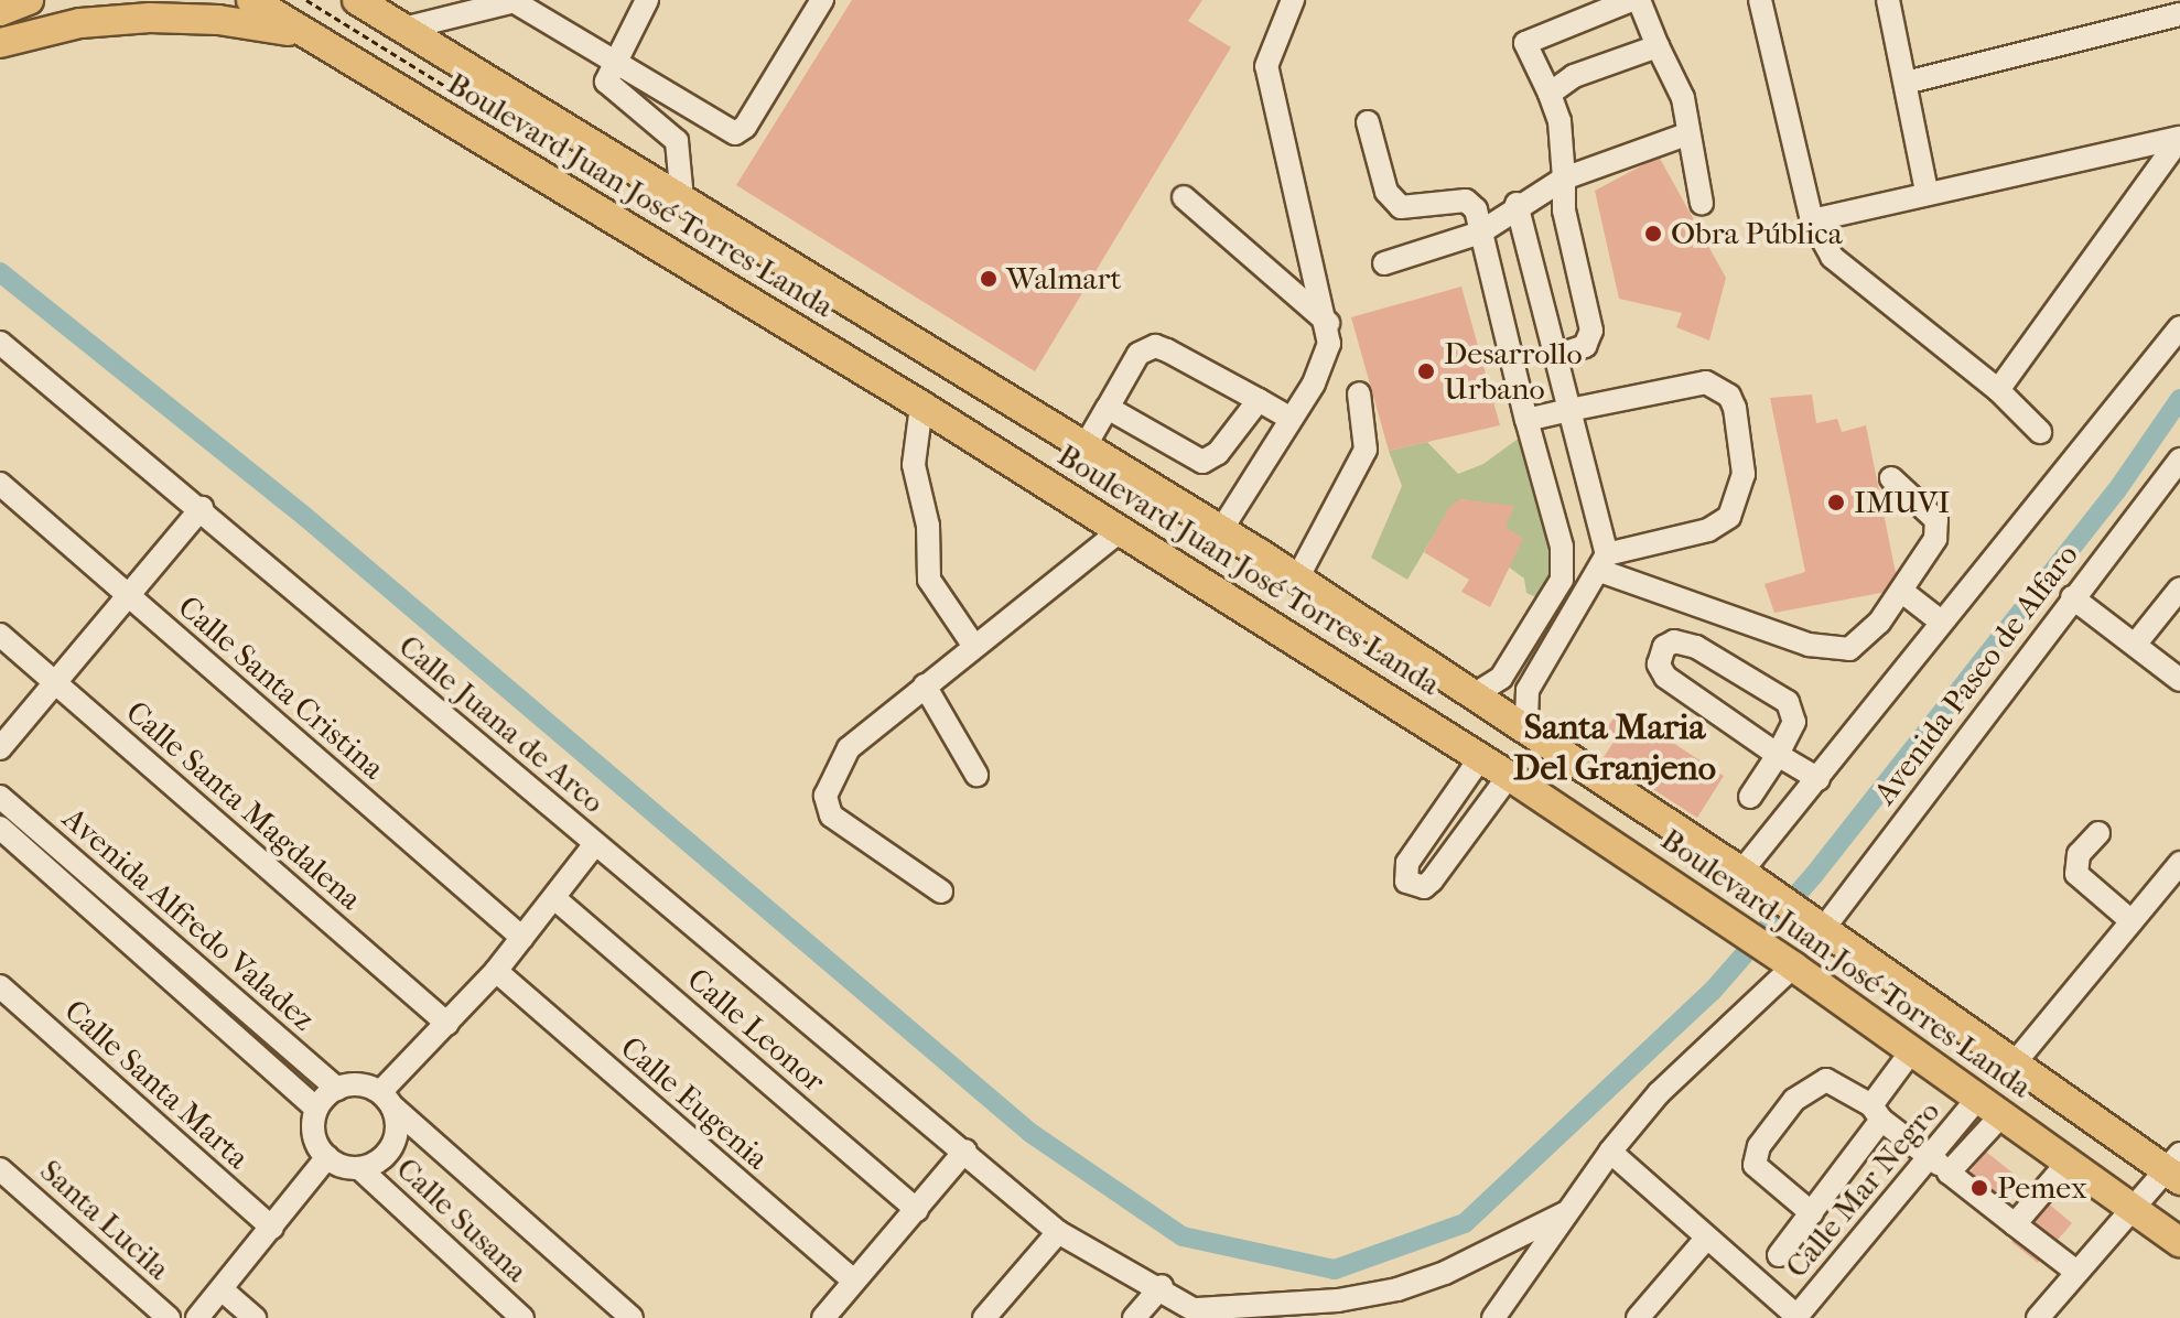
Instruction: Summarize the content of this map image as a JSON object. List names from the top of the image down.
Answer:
{
  "streets": {
    "main road": ["Boulevard Juan José Torres Landa"],
    "street": [
      "Avenida Paseo de Alfaro",
      "Calle Santa Cristina",
      "Calle Juana de Arco",
      "Calle Santa Magdalena",
      "Avenida Alfredo Valadez",
      "Calle Leonor",
      "Calle Santa Marta",
      "Calle Eugenia",
      "Calle Mar Negro",
      "Santa Lucila",
      "Calle Susana"
    ]
  },
  "crossings": [
    ["Boulevard Juan José Torres Landa", "Avenida Paseo de Alfaro"],
    ["Boulevard Juan José Torres Landa", "Calle Mar Negro"],
    ["Avenida Alfredo Valadez", "Calle Susana"]
  ],
  "districts": ["Santa Maria Del Granjeno"],
  "places": [
    "Obra Pública",
    "Walmart",
    "Desarrollo Urbano",
    "IMUVI",
    "Pemex"
  ]
}
